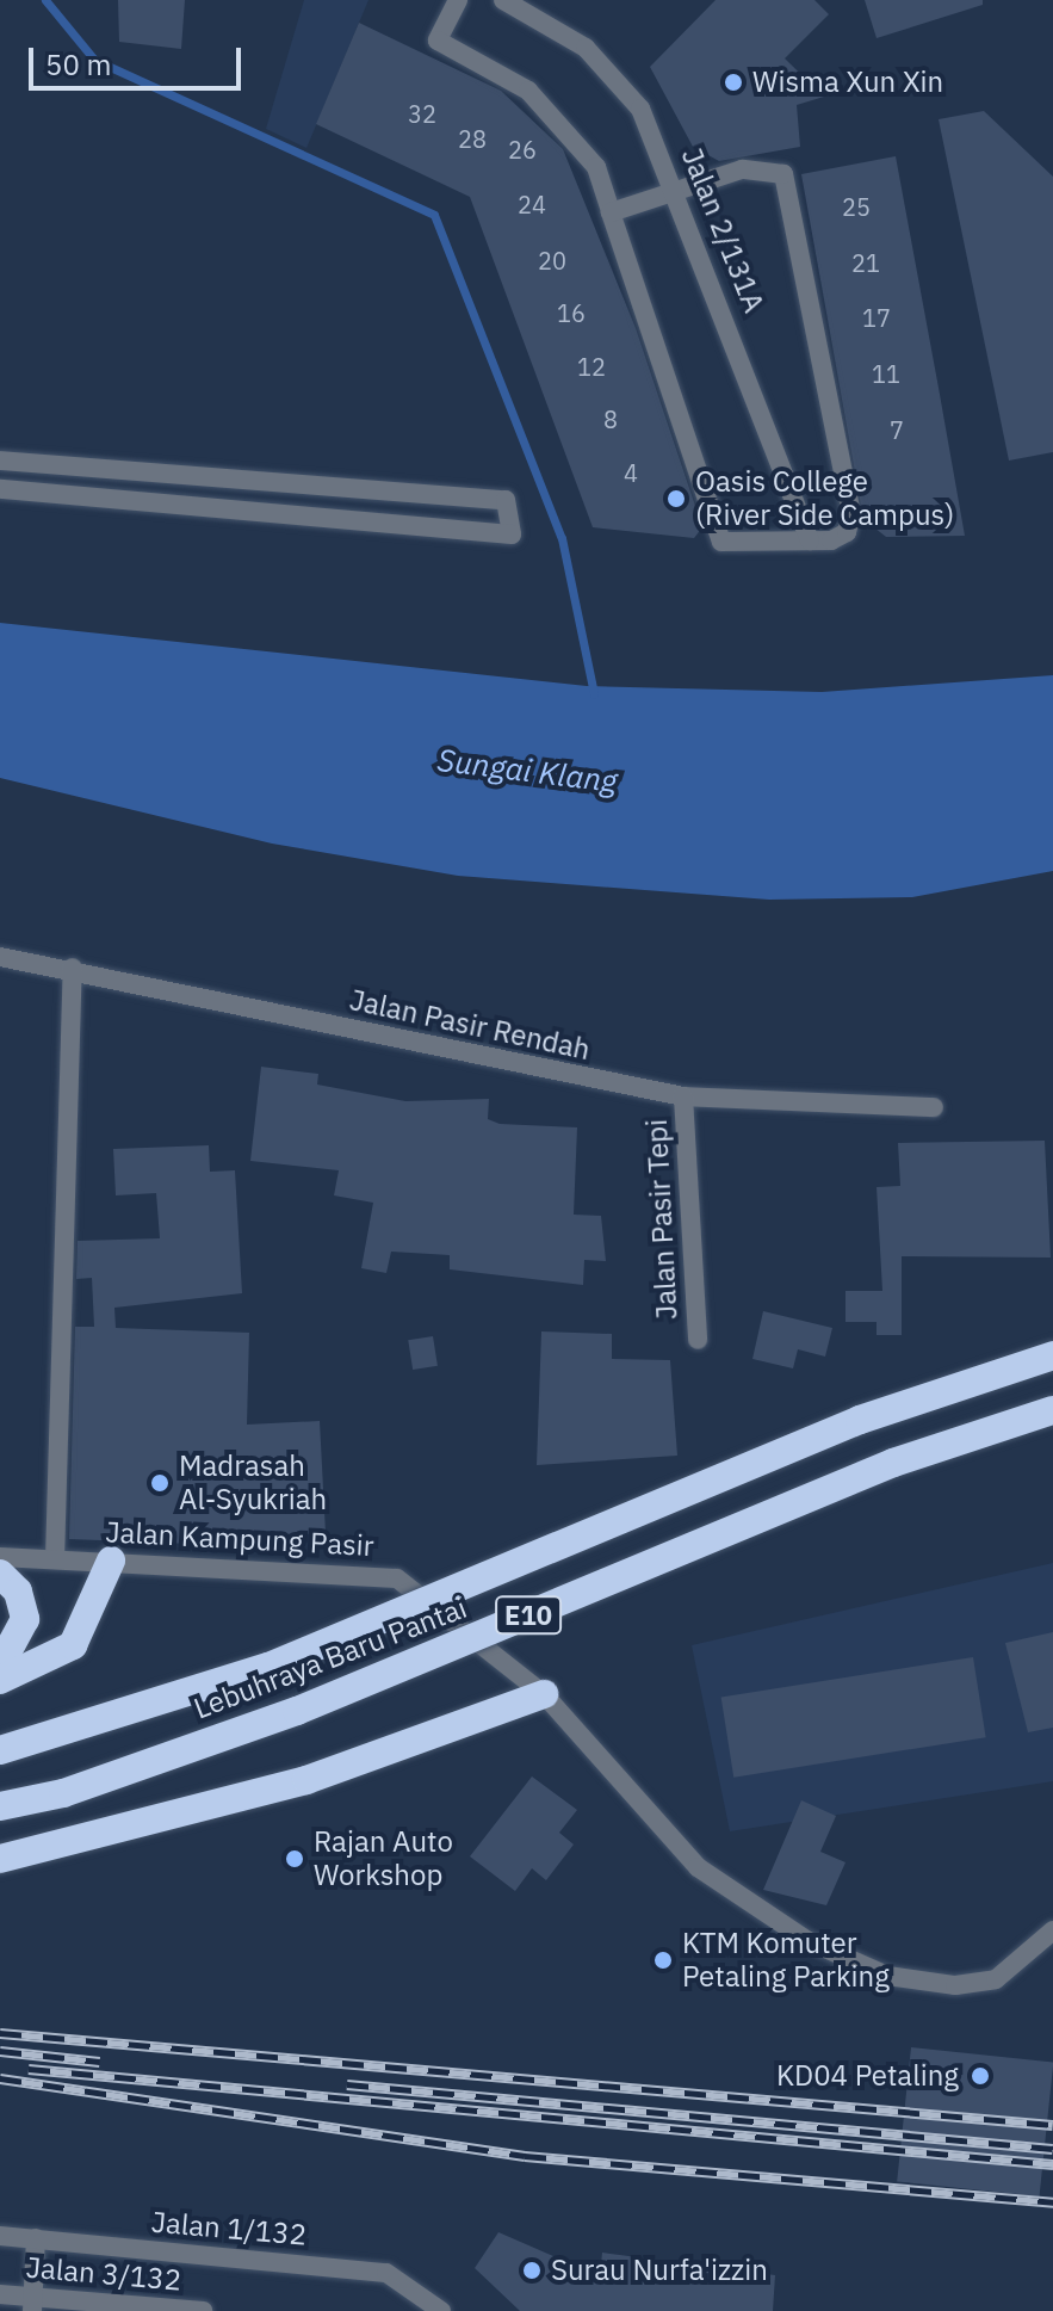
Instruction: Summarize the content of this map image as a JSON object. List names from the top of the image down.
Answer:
{
  "streets": {
    "highway": ["E10", "Lebuhraya Baru Pantai"],
    "street": [
      "Jalan 2/131A",
      "Jalan Pasir Rendah",
      "Jalan Pasir Tepi",
      "Jalan Kampung Pasir",
      "Jalan 1/132",
      "Jalan 3/132"
    ]
  },
  "crossings": [
    ["Jalan Pasir Rendah", "Jalan Pasir Tepi"]
  ],
  "water": ["Sungai Klang"],
  "places": [
    "Wisma Xun Xin",
    "Oasis College (River Side Campus)",
    "Madrasah Al-Syukriah",
    "Rajan Auto Workshop",
    "KTM Komuter Petaling Parking",
    "KD04 Petaling",
    "Surau Nurfa'izzin"
  ],
  "house_numbers": [
    "32",
    "28",
    "26",
    "24",
    "25",
    "20",
    "21",
    "16",
    "17",
    "12",
    "11",
    "8",
    "7",
    "4"
  ],
  "scale_bar": "50 m"
}
